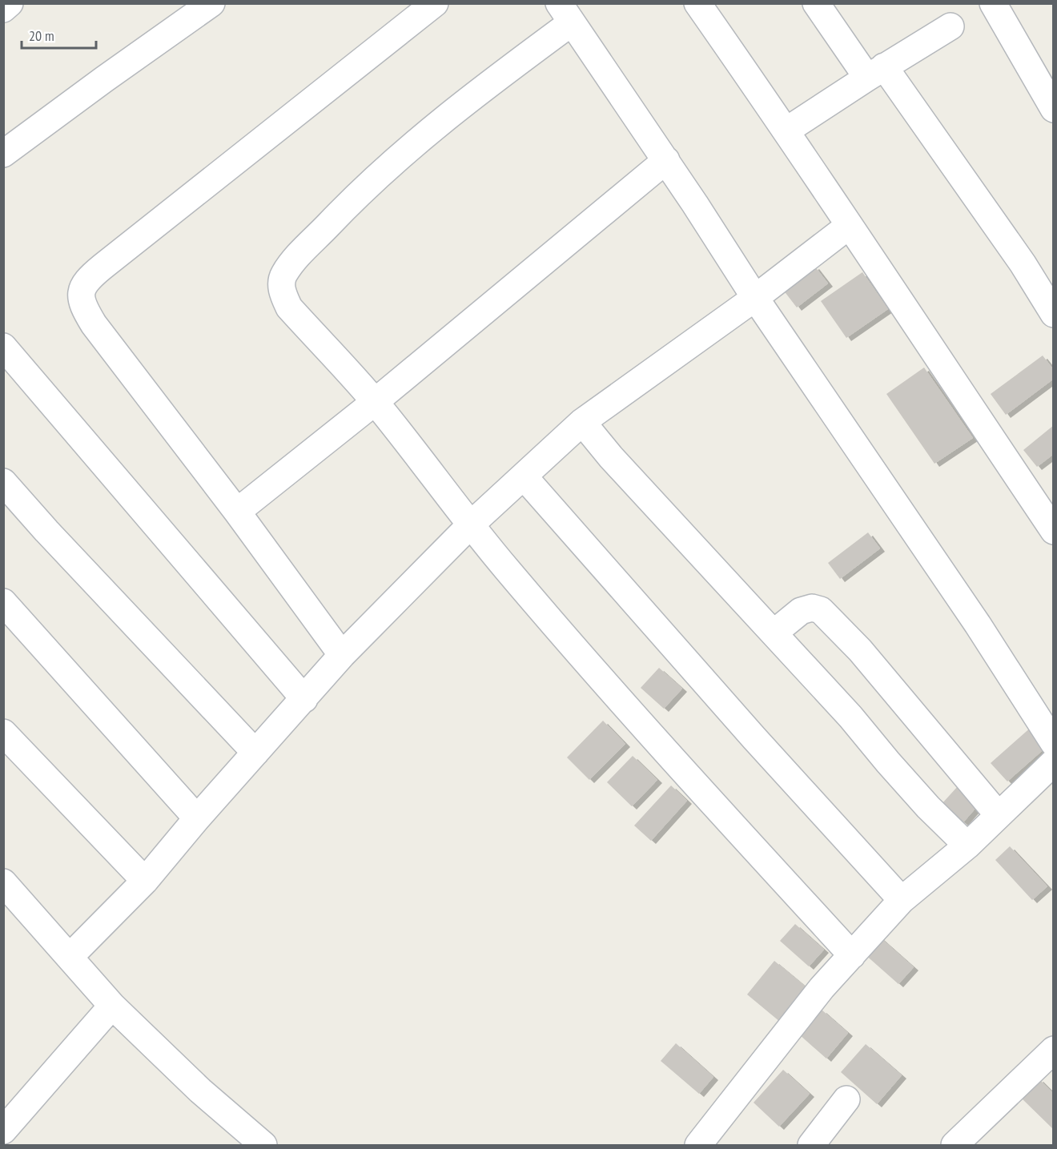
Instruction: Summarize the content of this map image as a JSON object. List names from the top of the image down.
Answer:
{
  "scale_bar": "20 m"
}
